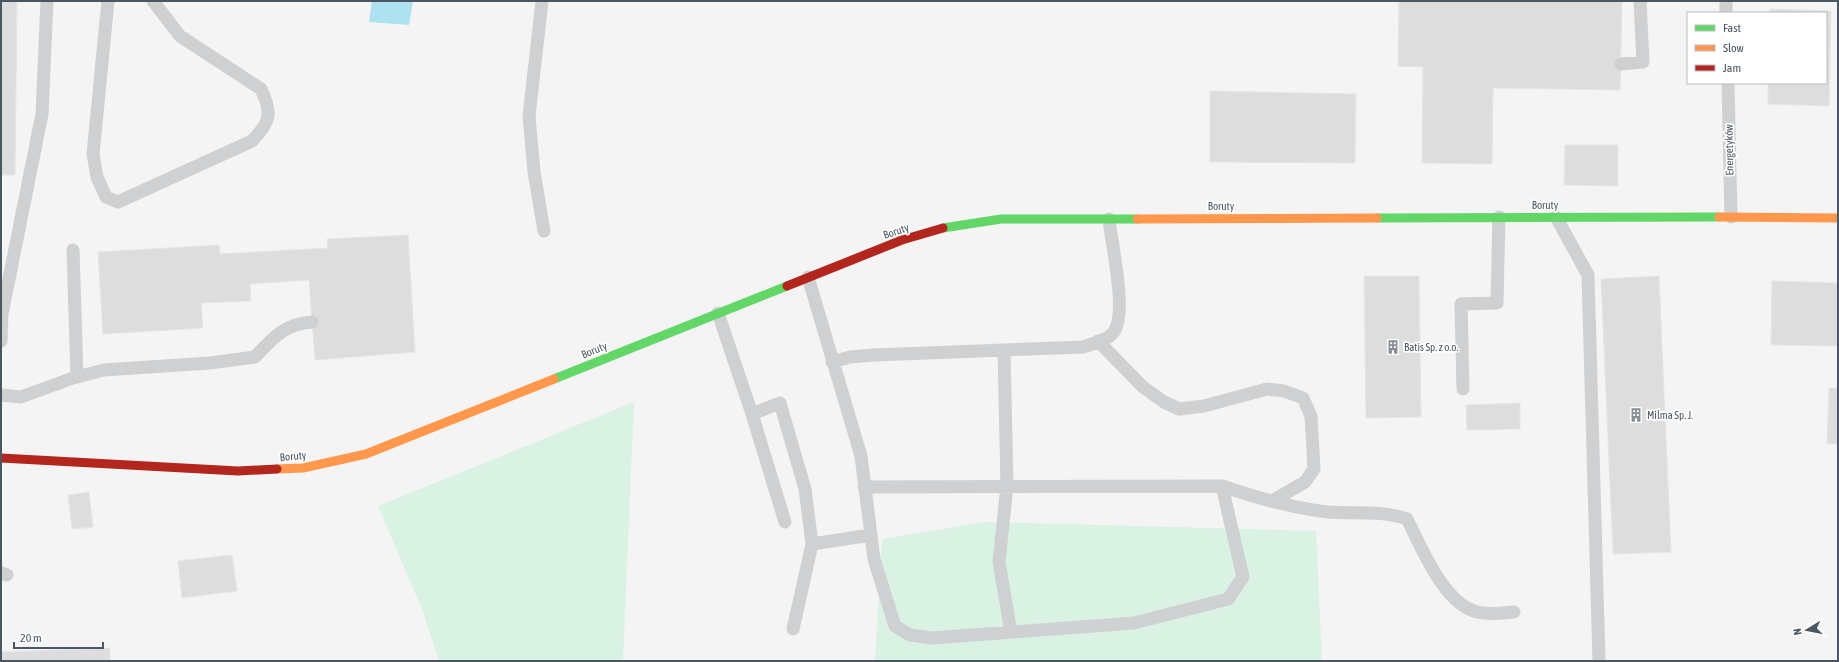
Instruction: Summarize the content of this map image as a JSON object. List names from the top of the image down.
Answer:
{
  "streets": {
    "street": ["Boruty"],
    "lane": ["Energetyków"]
  },
  "crossings": [
    ["Energetyków", "Boruty"]
  ],
  "places": {
    "building": ["Batis Sp. z o.o.", "Milma Sp. J."]
  },
  "legend": ["Fast", "Slow", "Jam"],
  "scale_bar": "20 m",
  "north": "left"
}
